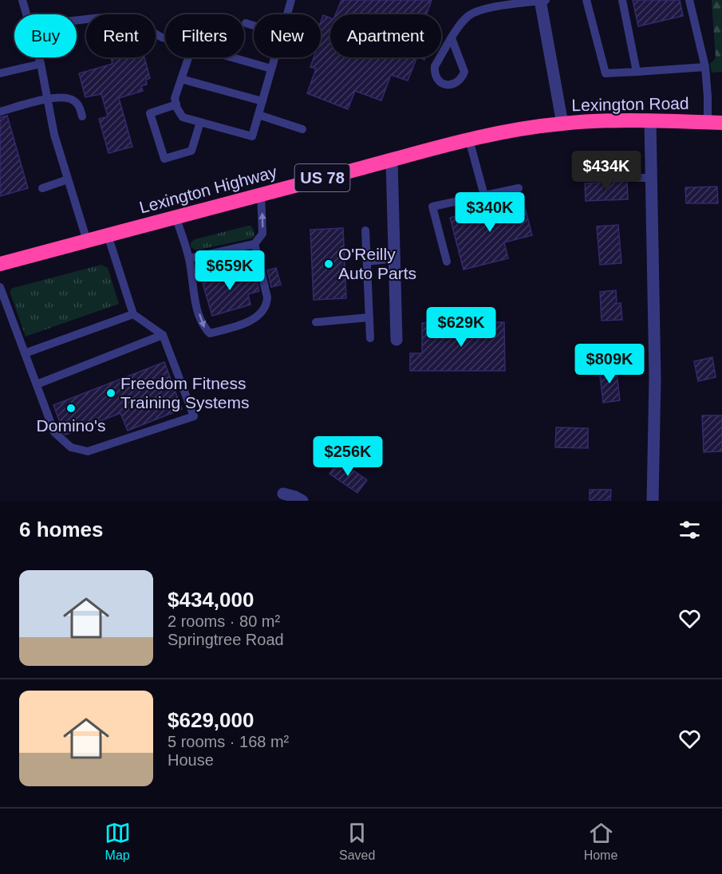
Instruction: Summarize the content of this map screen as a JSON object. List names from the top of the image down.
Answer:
{
  "streets": {
    "highway": ["Lexington Road", "US 78", "Lexington Highway"]
  },
  "crossings": [
    ["Lexington Road", "Lexington Highway"]
  ],
  "places": ["O'Reilly Auto Parts", "Freedom Fitness Training Systems", "Domino's"],
  "page": {
    "chip": [
      "Buy",
      "Rent",
      "Filters",
      "New",
      "Apartment"
    ],
    "price": [
      "$434K",
      "$340K",
      "$659K",
      "$629K",
      "$809K",
      "$256K"
    ],
    "heading": "6 homes",
    "list": [
      {
        "name": "$434,000",
        "note": "2 rooms · 80 m² · Springtree Road"
      },
      {
        "name": "$629,000",
        "note": "5 rooms · 168 m² · House"
      }
    ],
    "tabs": ["Map", "Saved", "Home"]
  }
}
